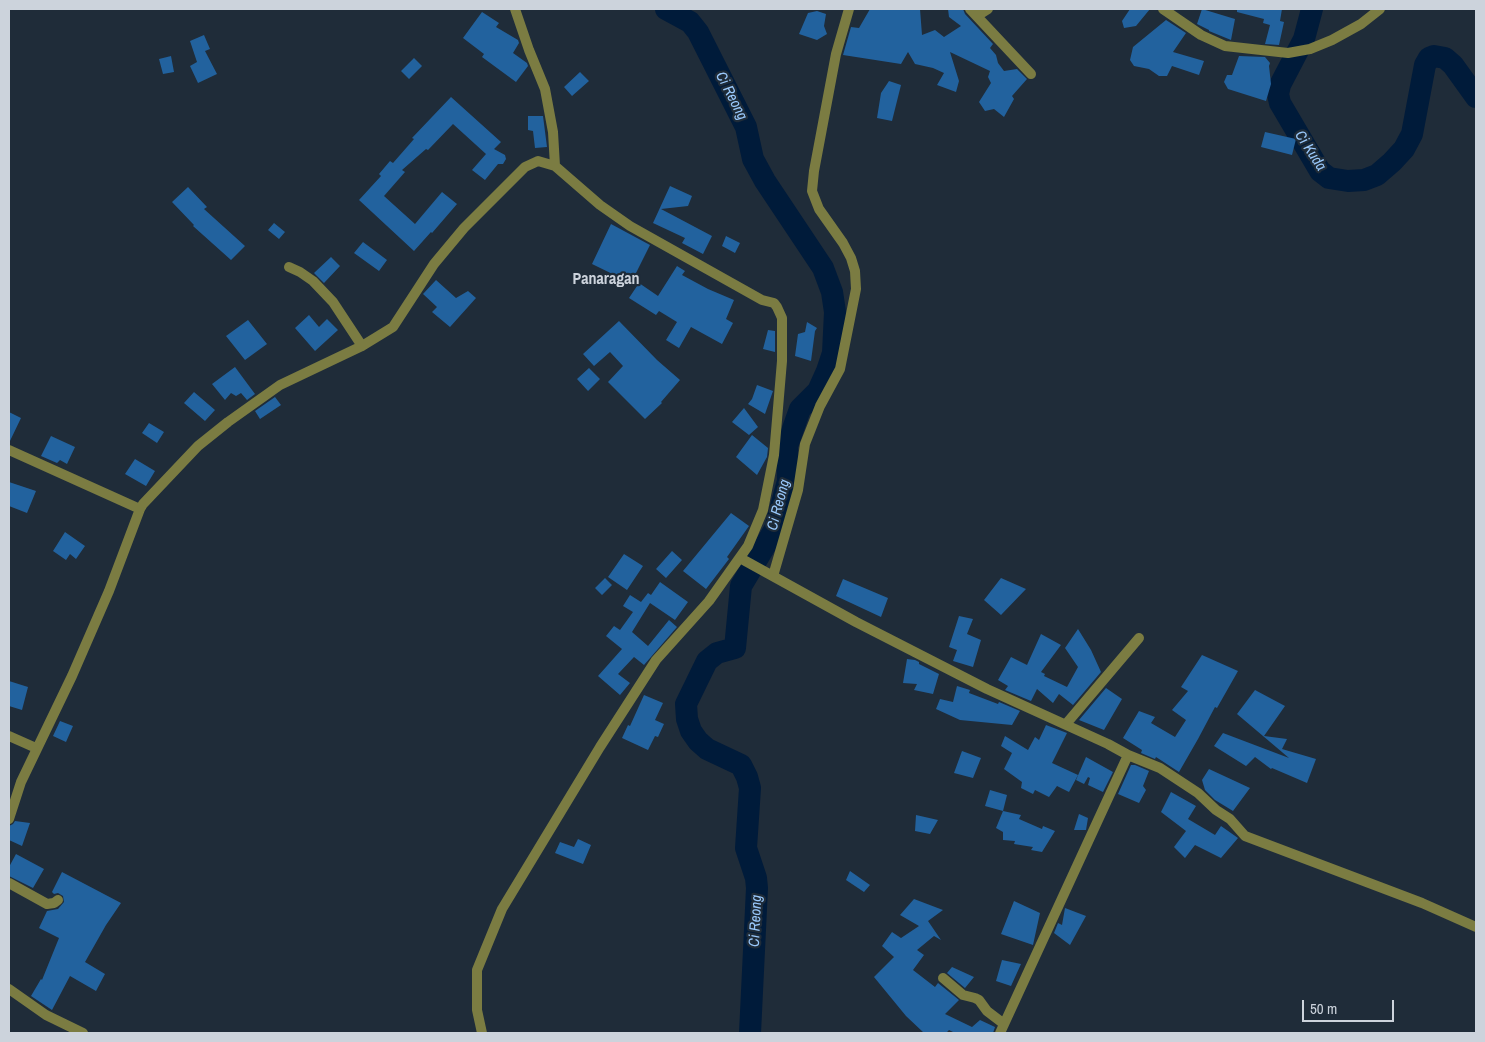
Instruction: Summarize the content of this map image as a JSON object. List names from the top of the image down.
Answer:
{
  "districts": ["Panaragan"],
  "water": ["Ci Reong", "Ci Kuda"],
  "scale_bar": "50 m"
}
